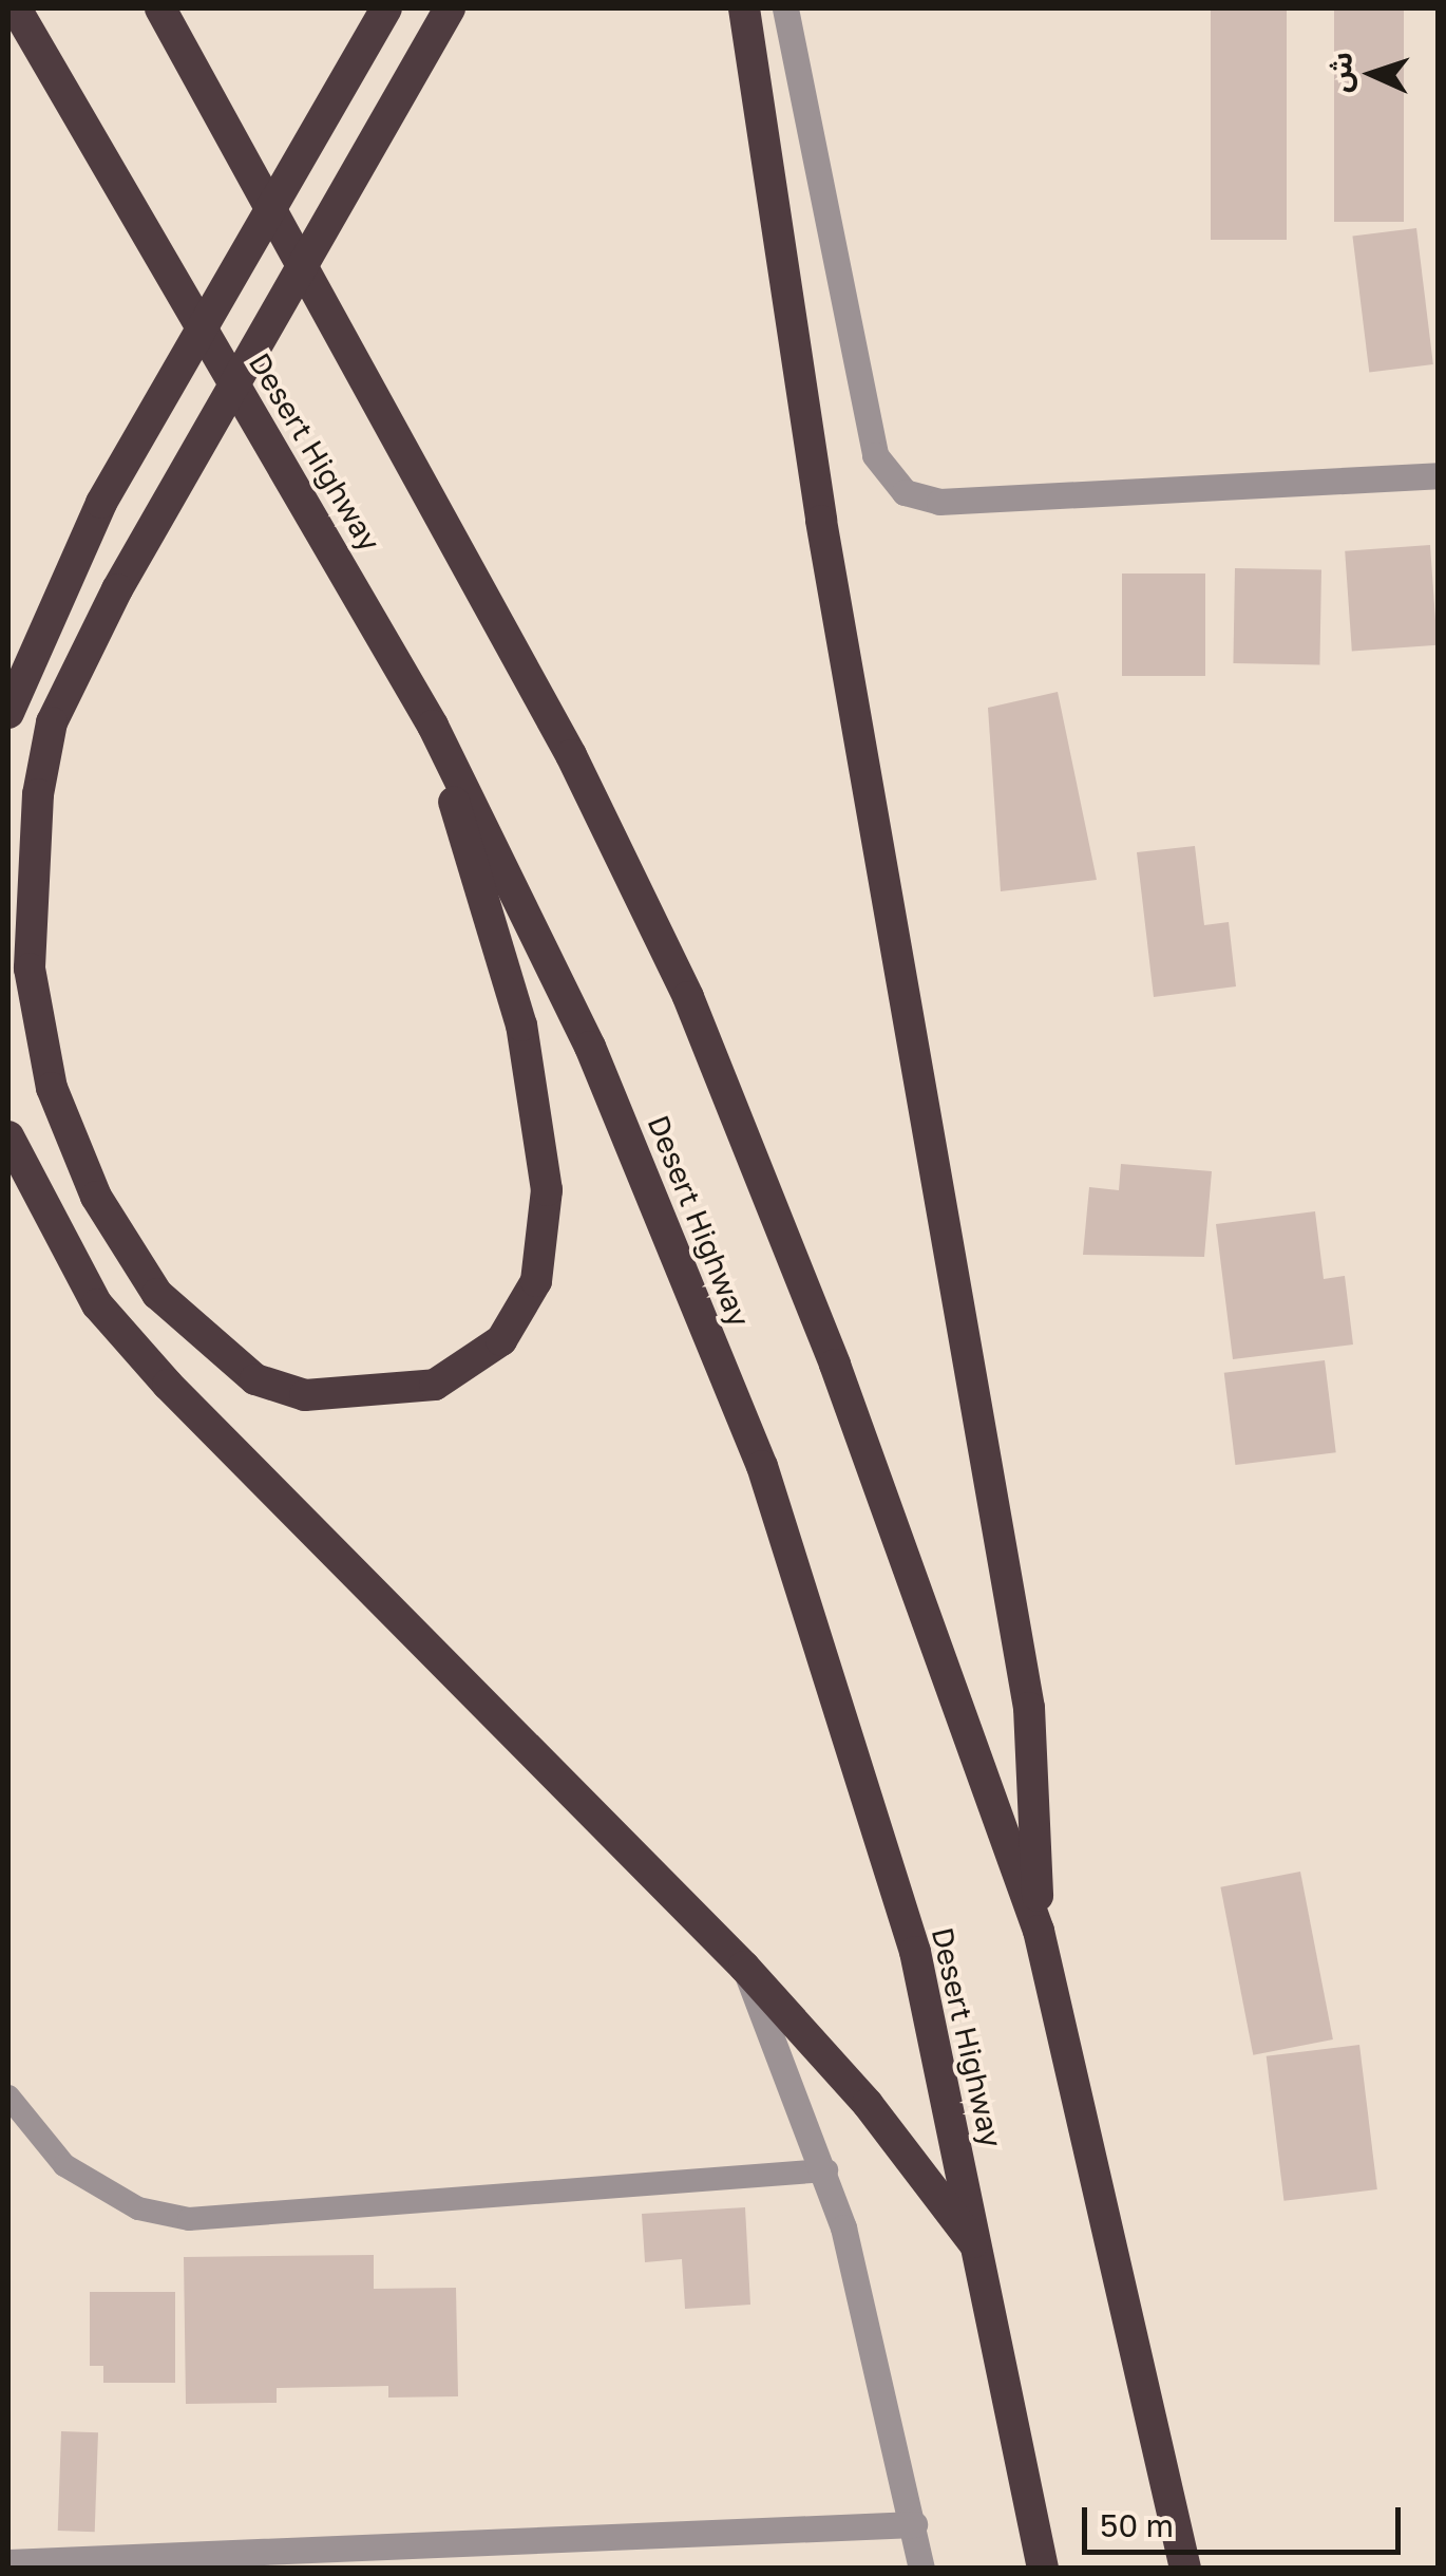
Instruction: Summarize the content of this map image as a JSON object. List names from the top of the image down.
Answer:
{
  "streets": {
    "highway": ["Desert Highway"]
  },
  "scale_bar": "50 m",
  "north": "left"
}
